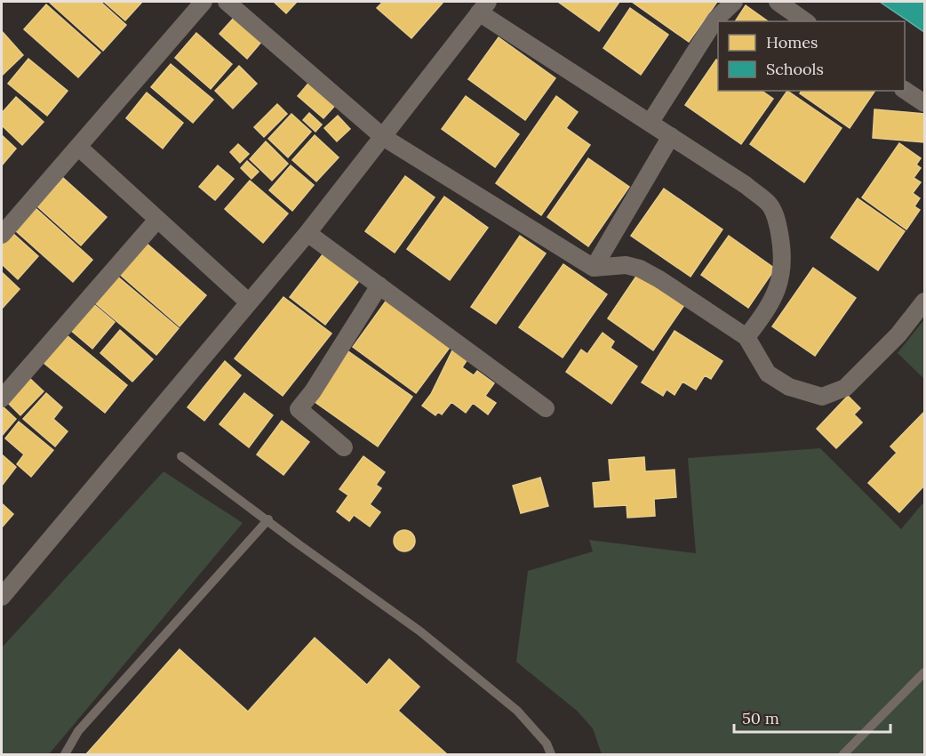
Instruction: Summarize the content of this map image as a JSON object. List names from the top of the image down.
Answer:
{
  "legend": ["Homes", "Schools"],
  "scale_bar": "50 m"
}
